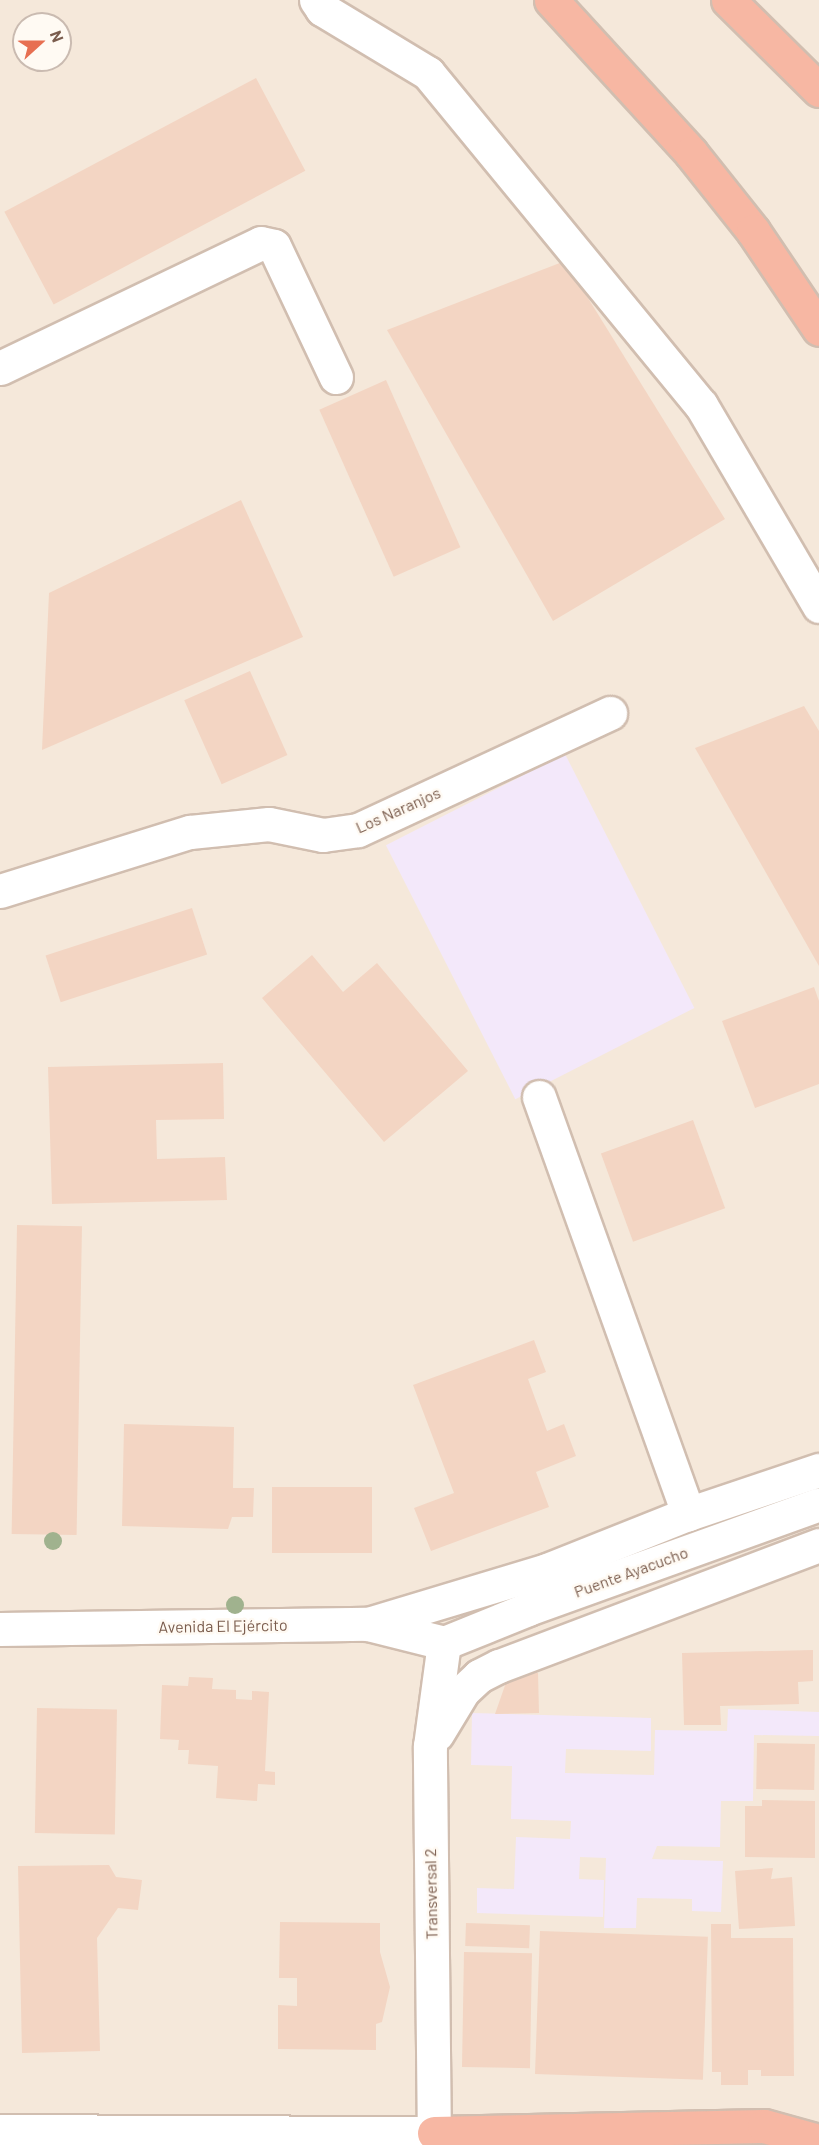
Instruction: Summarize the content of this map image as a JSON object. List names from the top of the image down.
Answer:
{
  "streets": {
    "street": [
      "Los Naranjos",
      "Puente Ayacucho",
      "Avenida El Ejército",
      "Transversal 2"
    ]
  },
  "crossings": [
    ["Puente Ayacucho", "Avenida El Ejército"],
    ["Puente Ayacucho", "Transversal 2"],
    ["Avenida El Ejército", "Transversal 2"]
  ],
  "north": "right"
}
